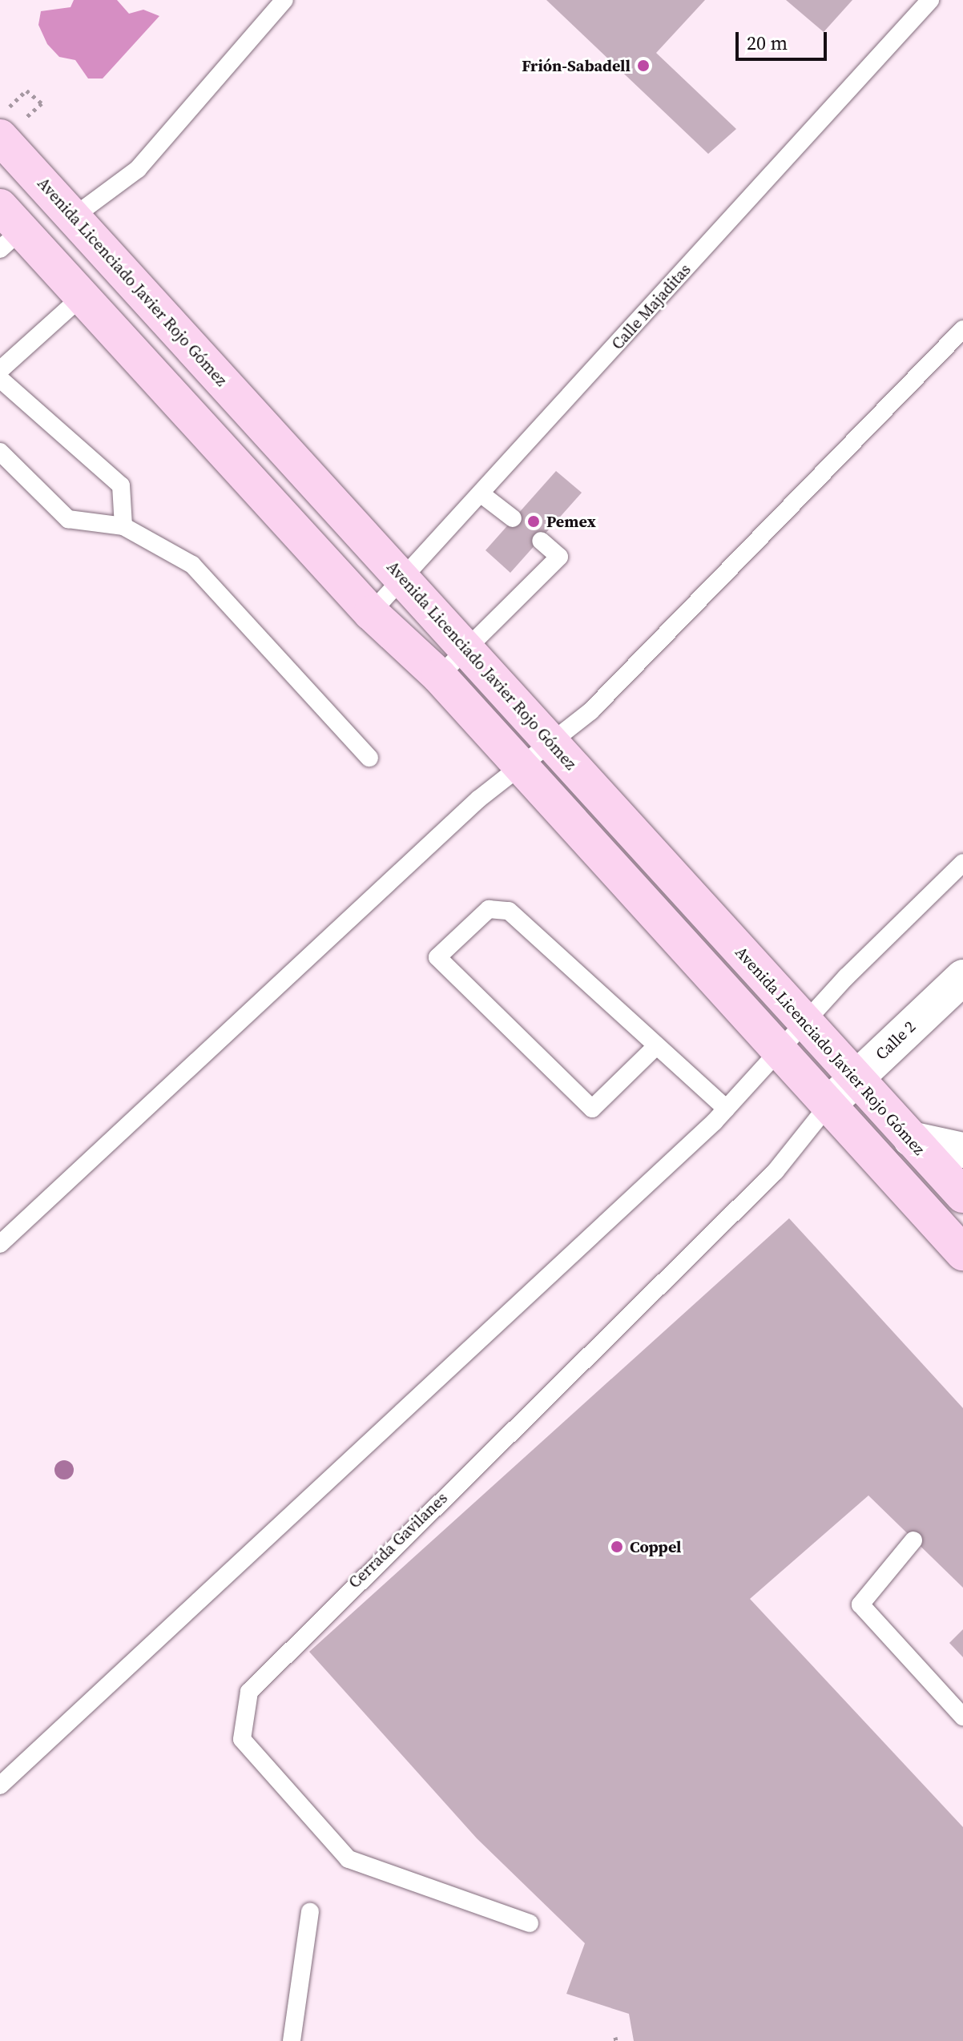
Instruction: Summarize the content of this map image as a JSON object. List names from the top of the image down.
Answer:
{
  "streets": {
    "main road": ["Avenida Licenciado Javier Rojo Gómez"],
    "street": ["Calle 2"],
    "lane": ["Calle Majaditas", "Cerrada Gavilanes"]
  },
  "crossings": [
    ["Avenida Licenciado Javier Rojo Gómez", "Calle Majaditas"],
    ["Avenida Licenciado Javier Rojo Gómez", "Calle 2"],
    ["Calle 2", "Cerrada Gavilanes"]
  ],
  "places": ["Frión-Sabadell", "Pemex", "Coppel"],
  "scale_bar": "20 m"
}
